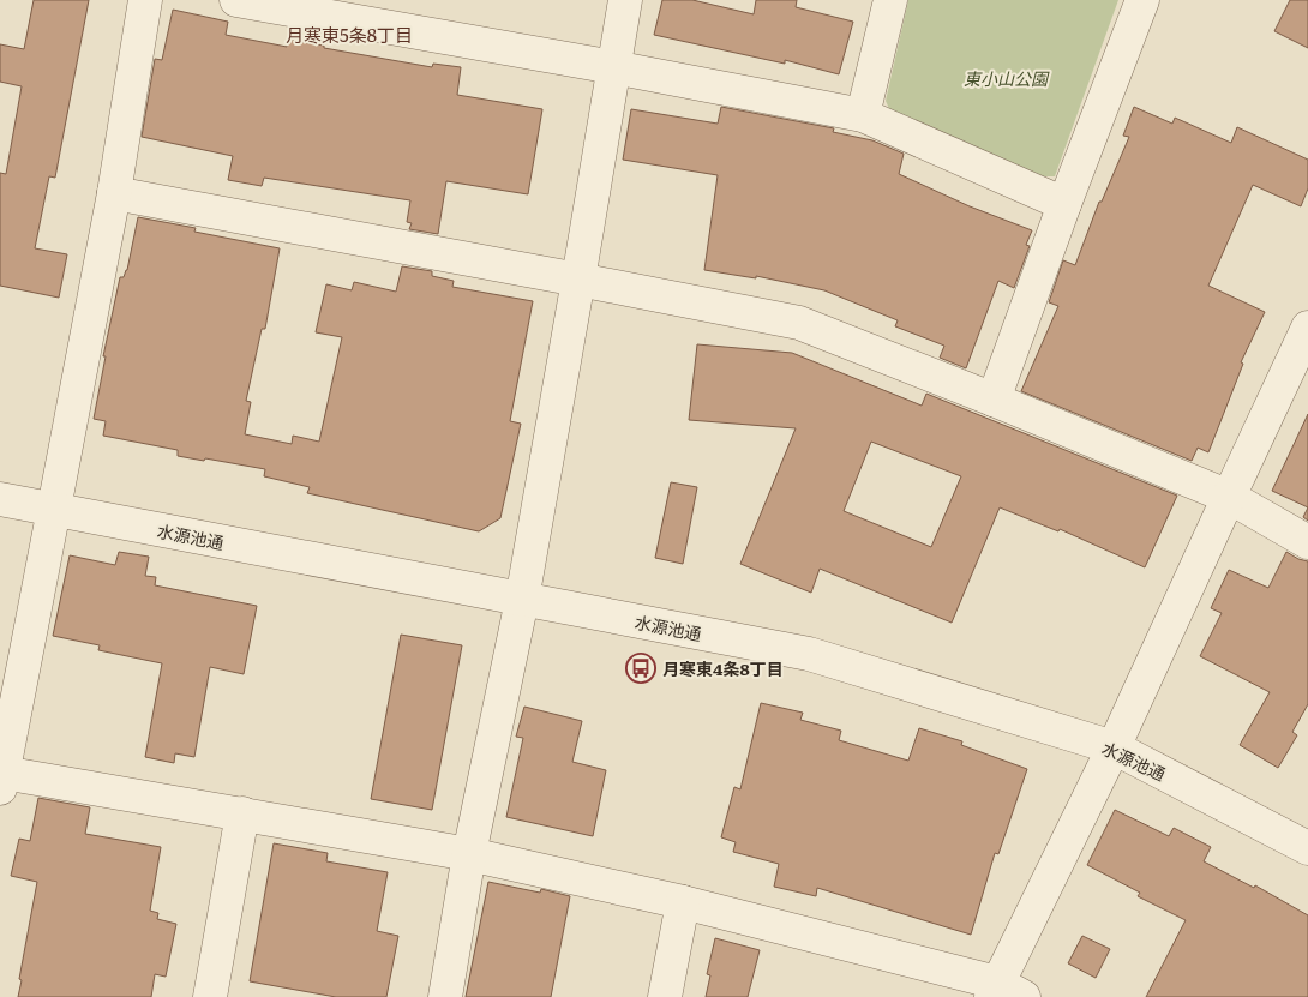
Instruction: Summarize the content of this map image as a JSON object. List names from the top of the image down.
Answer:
{
  "streets": {
    "street": ["水源池通"]
  },
  "districts": ["月寒東5条8丁目"],
  "parks": ["東小山公園"],
  "places": {
    "bus stop": ["月寒東4条8丁目"]
  }
}
